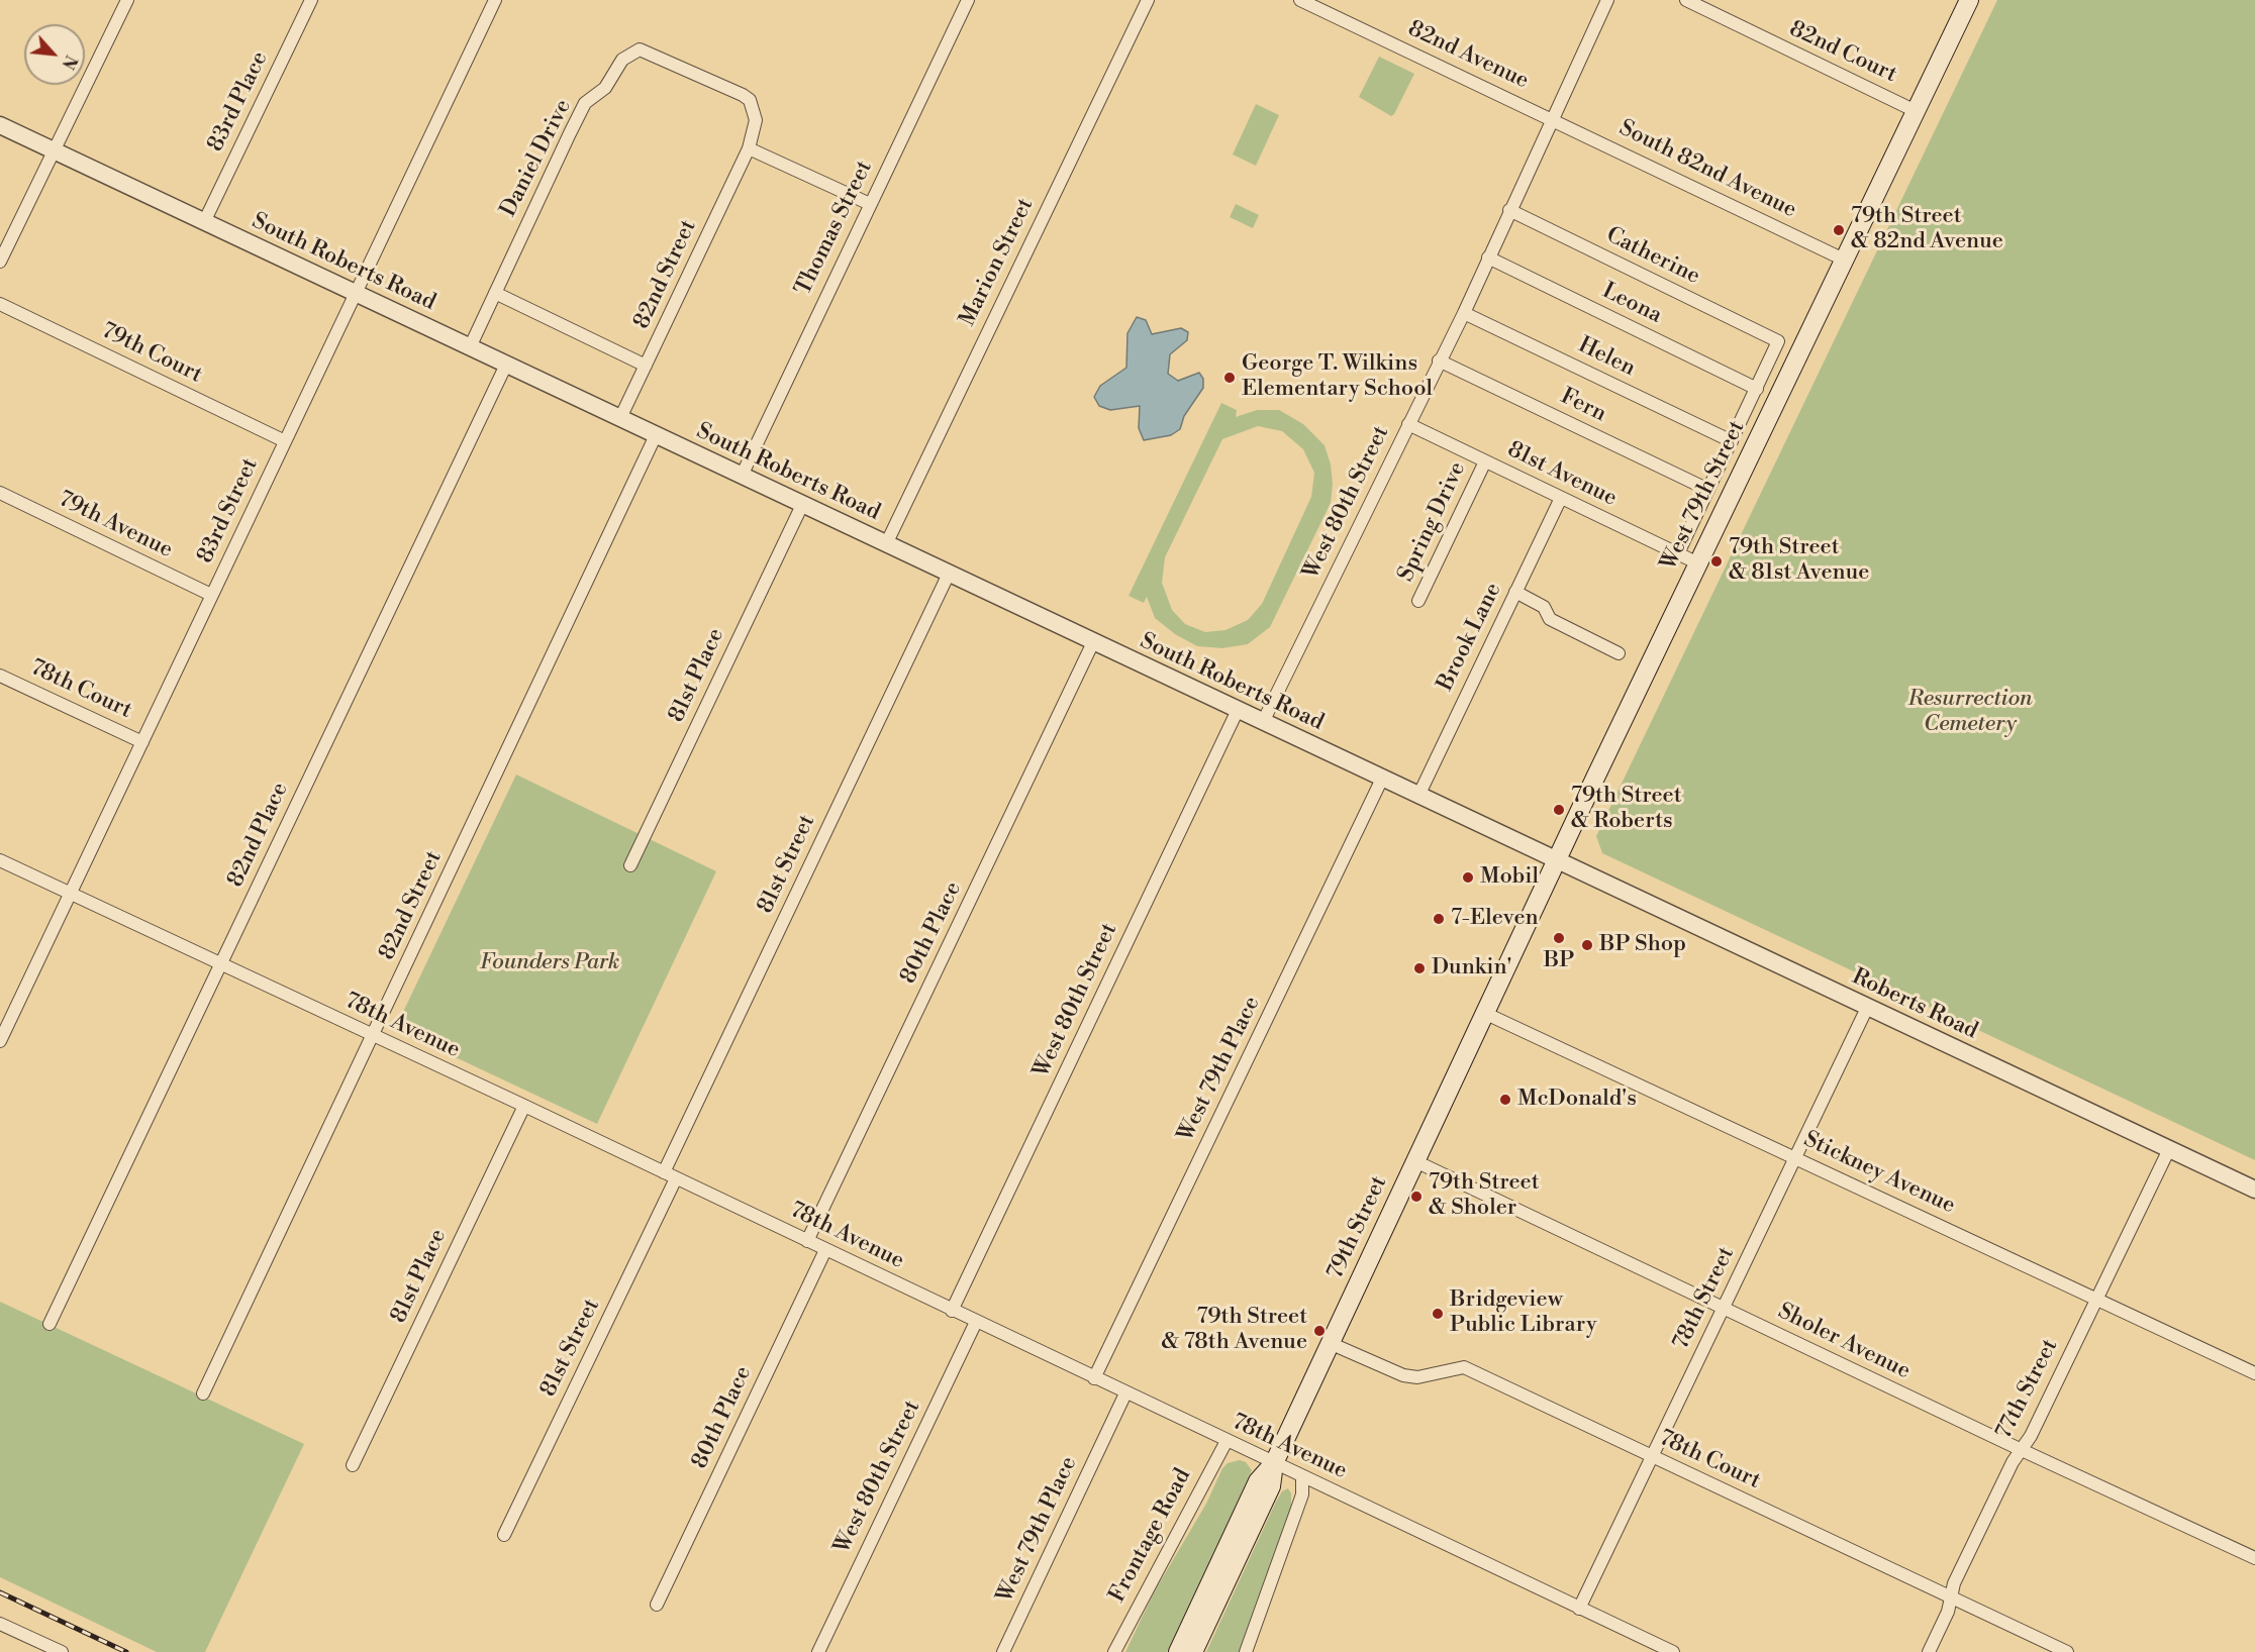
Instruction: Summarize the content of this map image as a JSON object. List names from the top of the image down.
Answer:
{
  "streets": {
    "main road": ["West 79th Street", "79th Street"],
    "street": [
      "82nd Court",
      "82nd Avenue",
      "83rd Place",
      "Daniel Drive",
      "South 82nd Avenue",
      "Thomas Street",
      "Catherine",
      "South Roberts Road",
      "Marion Street",
      "82nd Street",
      "Leona",
      "79th Court",
      "Helen",
      "Fern",
      "81st Avenue",
      "West 80th Street",
      "83rd Street",
      "Spring Drive",
      "79th Avenue",
      "Brook Lane",
      "81st Place",
      "78th Court",
      "82nd Place",
      "81st Street",
      "80th Place",
      "Roberts Road",
      "78th Avenue",
      "West 79th Place",
      "Stickney Avenue",
      "78th Street",
      "Sholer Avenue",
      "77th Street",
      "Frontage Road"
    ]
  },
  "crossings": [
    ["82nd Court", "West 79th Street"],
    ["82nd Avenue", "South 82nd Avenue"],
    ["82nd Avenue", "West 80th Street"],
    ["83rd Place", "South Roberts Road"],
    ["Daniel Drive", "South Roberts Road"],
    ["Daniel Drive", "82nd Street"],
    ["South 82nd Avenue", "West 79th Street"],
    ["South 82nd Avenue", "West 80th Street"],
    ["Thomas Street", "South Roberts Road"],
    ["Catherine", "Leona"],
    ["Catherine", "West 80th Street"],
    ["South Roberts Road", "Marion Street"],
    ["South Roberts Road", "82nd Street"],
    ["South Roberts Road", "West 79th Street"],
    ["South Roberts Road", "West 80th Street"],
    ["South Roberts Road", "83rd Street"],
    ["South Roberts Road", "Brook Lane"],
    ["South Roberts Road", "81st Place"],
    ["South Roberts Road", "82nd Place"],
    ["South Roberts Road", "81st Street"],
    ["South Roberts Road", "80th Place"],
    ["South Roberts Road", "Roberts Road"],
    ["South Roberts Road", "West 79th Place"],
    ["82nd Street", "78th Avenue"],
    ["Leona", "West 80th Street"],
    ["79th Court", "83rd Street"],
    ["Helen", "West 80th Street"],
    ["Fern", "West 80th Street"],
    ["81st Avenue", "West 79th Street"],
    ["81st Avenue", "West 80th Street"],
    ["81st Avenue", "Spring Drive"],
    ["81st Avenue", "Brook Lane"],
    ["West 79th Street", "Roberts Road"],
    ["West 79th Street", "Stickney Avenue"],
    ["West 79th Street", "79th Street"],
    ["West 80th Street", "78th Avenue"],
    ["83rd Street", "79th Avenue"],
    ["83rd Street", "78th Court"],
    ["83rd Street", "78th Avenue"],
    ["81st Place", "78th Avenue"],
    ["78th Court", "79th Street"],
    ["78th Court", "78th Street"],
    ["78th Court", "77th Street"],
    ["82nd Place", "78th Avenue"],
    ["81st Street", "78th Avenue"],
    ["80th Place", "78th Avenue"],
    ["Roberts Road", "78th Street"],
    ["Roberts Road", "77th Street"],
    ["78th Avenue", "West 79th Place"],
    ["78th Avenue", "79th Street"],
    ["78th Avenue", "78th Street"],
    ["78th Avenue", "Frontage Road"],
    ["Stickney Avenue", "79th Street"],
    ["Stickney Avenue", "78th Street"],
    ["Stickney Avenue", "77th Street"],
    ["79th Street", "Sholer Avenue"],
    ["78th Street", "Sholer Avenue"],
    ["Sholer Avenue", "77th Street"]
  ],
  "parks": ["Resurrection Cemetery", "Founders Park"],
  "places": [
    "79th Street & 82nd Avenue",
    "George T. Wilkins Elementary School",
    "79th Street & 81st Avenue",
    "79th Street & Roberts",
    "Mobil",
    "7-Eleven",
    "BP",
    "BP Shop",
    "Dunkin'",
    "McDonald's",
    "79th Street & Sholer",
    "Bridgeview Public Library",
    "79th Street & 78th Avenue"
  ],
  "north": "bottom right"
}
